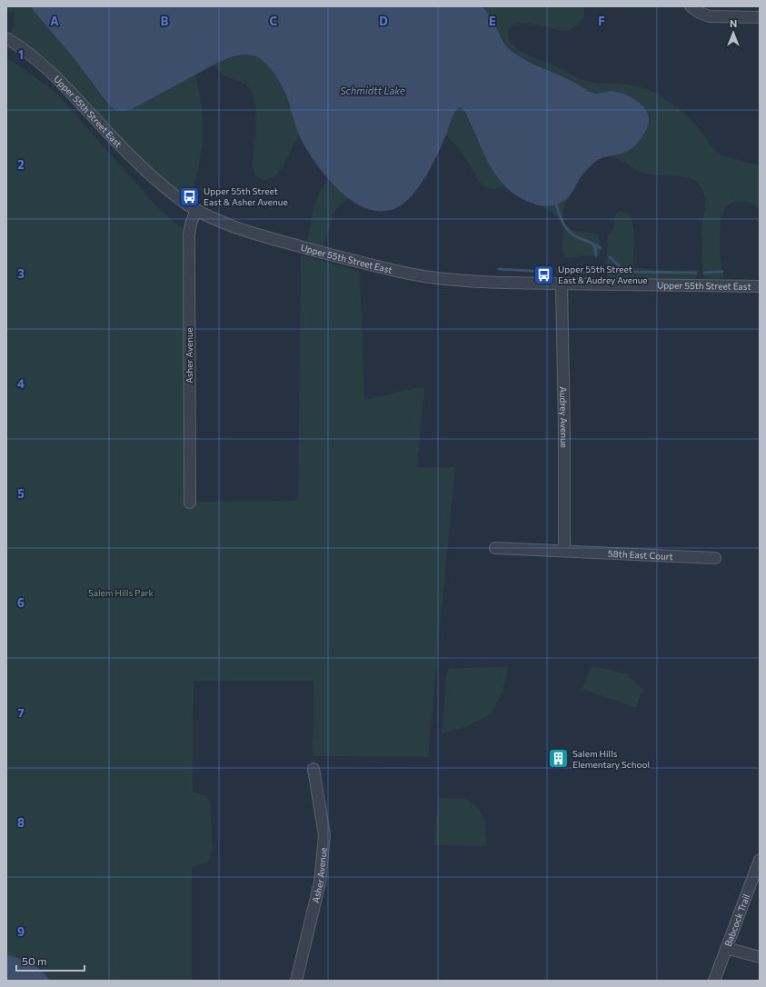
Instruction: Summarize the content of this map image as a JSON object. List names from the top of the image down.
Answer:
{
  "streets": {
    "street": [
      "Upper 55th Street East",
      "Asher Avenue",
      "Audrey Avenue",
      "58th East Court",
      "Babcock Trail"
    ]
  },
  "crossings": [
    ["Upper 55th Street East", "Asher Avenue"],
    ["Upper 55th Street East", "Audrey Avenue"],
    ["Audrey Avenue", "58th East Court"]
  ],
  "water": ["Schmidtt Lake"],
  "parks": ["Salem Hills Park"],
  "places": {
    "bus stop": ["Upper 55th Street East & Asher Avenue", "Upper 55th Street East & Audrey Avenue"],
    "building": ["Salem Hills Elementary School"]
  },
  "scale_bar": "50 m",
  "north": "top",
  "grid": {
    "columns": [
      "A",
      "B",
      "C",
      "D",
      "E",
      "F"
    ],
    "rows": [
      "1",
      "2",
      "3",
      "4",
      "5",
      "6",
      "7",
      "8",
      "9"
    ]
  }
}
